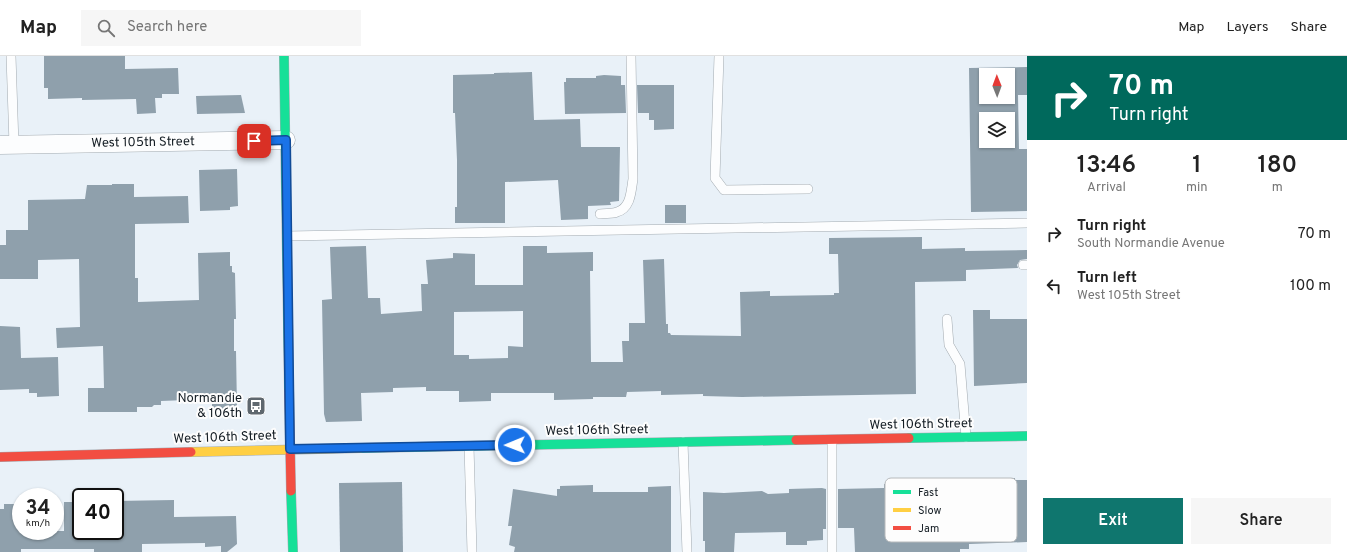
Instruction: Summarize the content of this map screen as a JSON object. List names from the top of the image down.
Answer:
{
  "streets": {
    "street": ["West 105th Street", "West 106th Street"]
  },
  "places": {
    "bus stop": ["Normandie & 106th"]
  },
  "legend": ["Fast", "Slow", "Jam"],
  "north": "top",
  "page": {
    "header": "Map",
    "search": "Search here",
    "nav": ["Map", "Layers", "Share"],
    "turn": ["70 m", "Turn right"],
    "eta": [
      "13:46",
      "Arrival",
      "1",
      "min",
      "180",
      "m"
    ],
    "list": [
      {
        "name": "Turn right",
        "note": "South Normandie Avenue",
        "value": "70 m"
      },
      {
        "name": "Turn left",
        "note": "West 105th Street",
        "value": "100 m"
      }
    ],
    "speed": "34 km/h",
    "limit": "40",
    "buttons": ["Exit", "Share"]
  }
}
